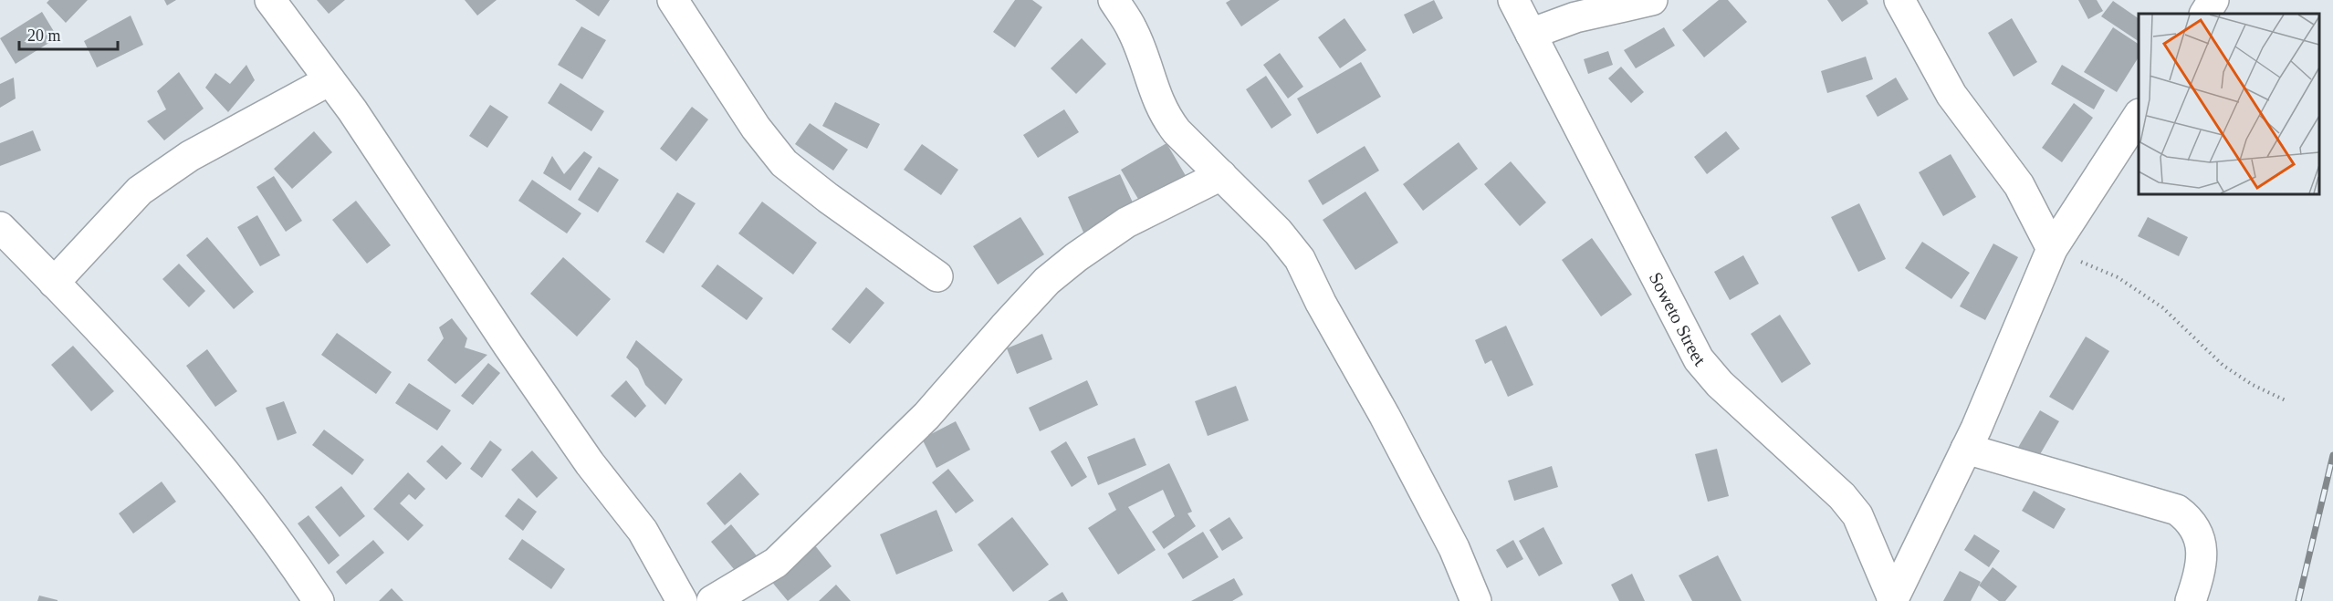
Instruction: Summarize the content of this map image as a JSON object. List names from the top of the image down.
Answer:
{
  "streets": {
    "street": ["Soweto Street"]
  },
  "scale_bar": "20 m"
}
